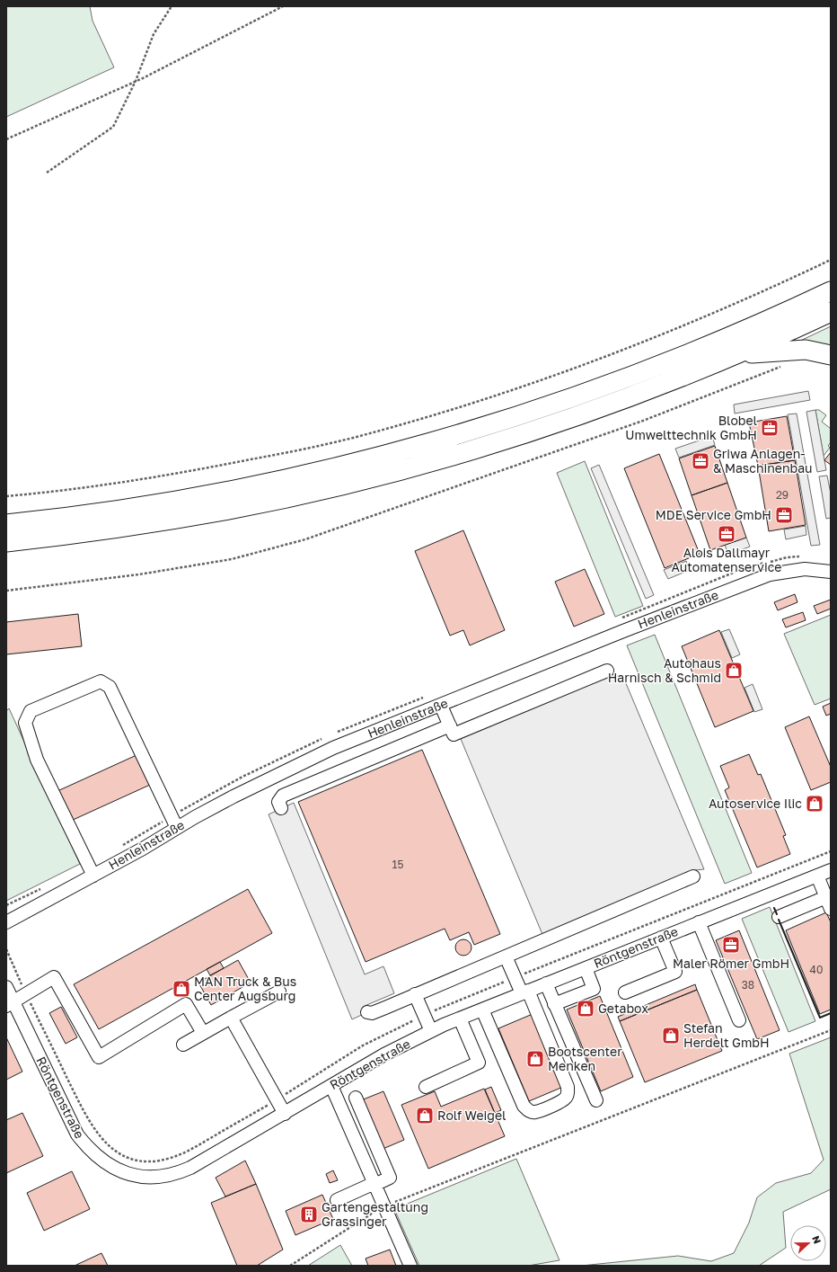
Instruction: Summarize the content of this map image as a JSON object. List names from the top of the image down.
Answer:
{
  "streets": {
    "street": ["Henleinstraße", "Röntgenstraße"]
  },
  "places": {
    "office": [
      "Blobel Umwelttechnik GmbH",
      "Griwa Anlagen- & Maschinenbau",
      "MDE Service GmbH",
      "Alois Dallmayr Automatenservice",
      "Maler Römer GmbH"
    ],
    "shop": [
      "Autohaus Harnisch & Schmid",
      "Autoservice Ilic",
      "MAN Truck & Bus Center Augsburg",
      "Getabox",
      "Stefan Herdelt GmbH",
      "Bootscenter Menken",
      "Rolf Weigel"
    ],
    "building": ["Gartengestaltung Grassinger"]
  },
  "house_numbers": [
    "29",
    "15",
    "40",
    "38"
  ],
  "north": "right"
}
